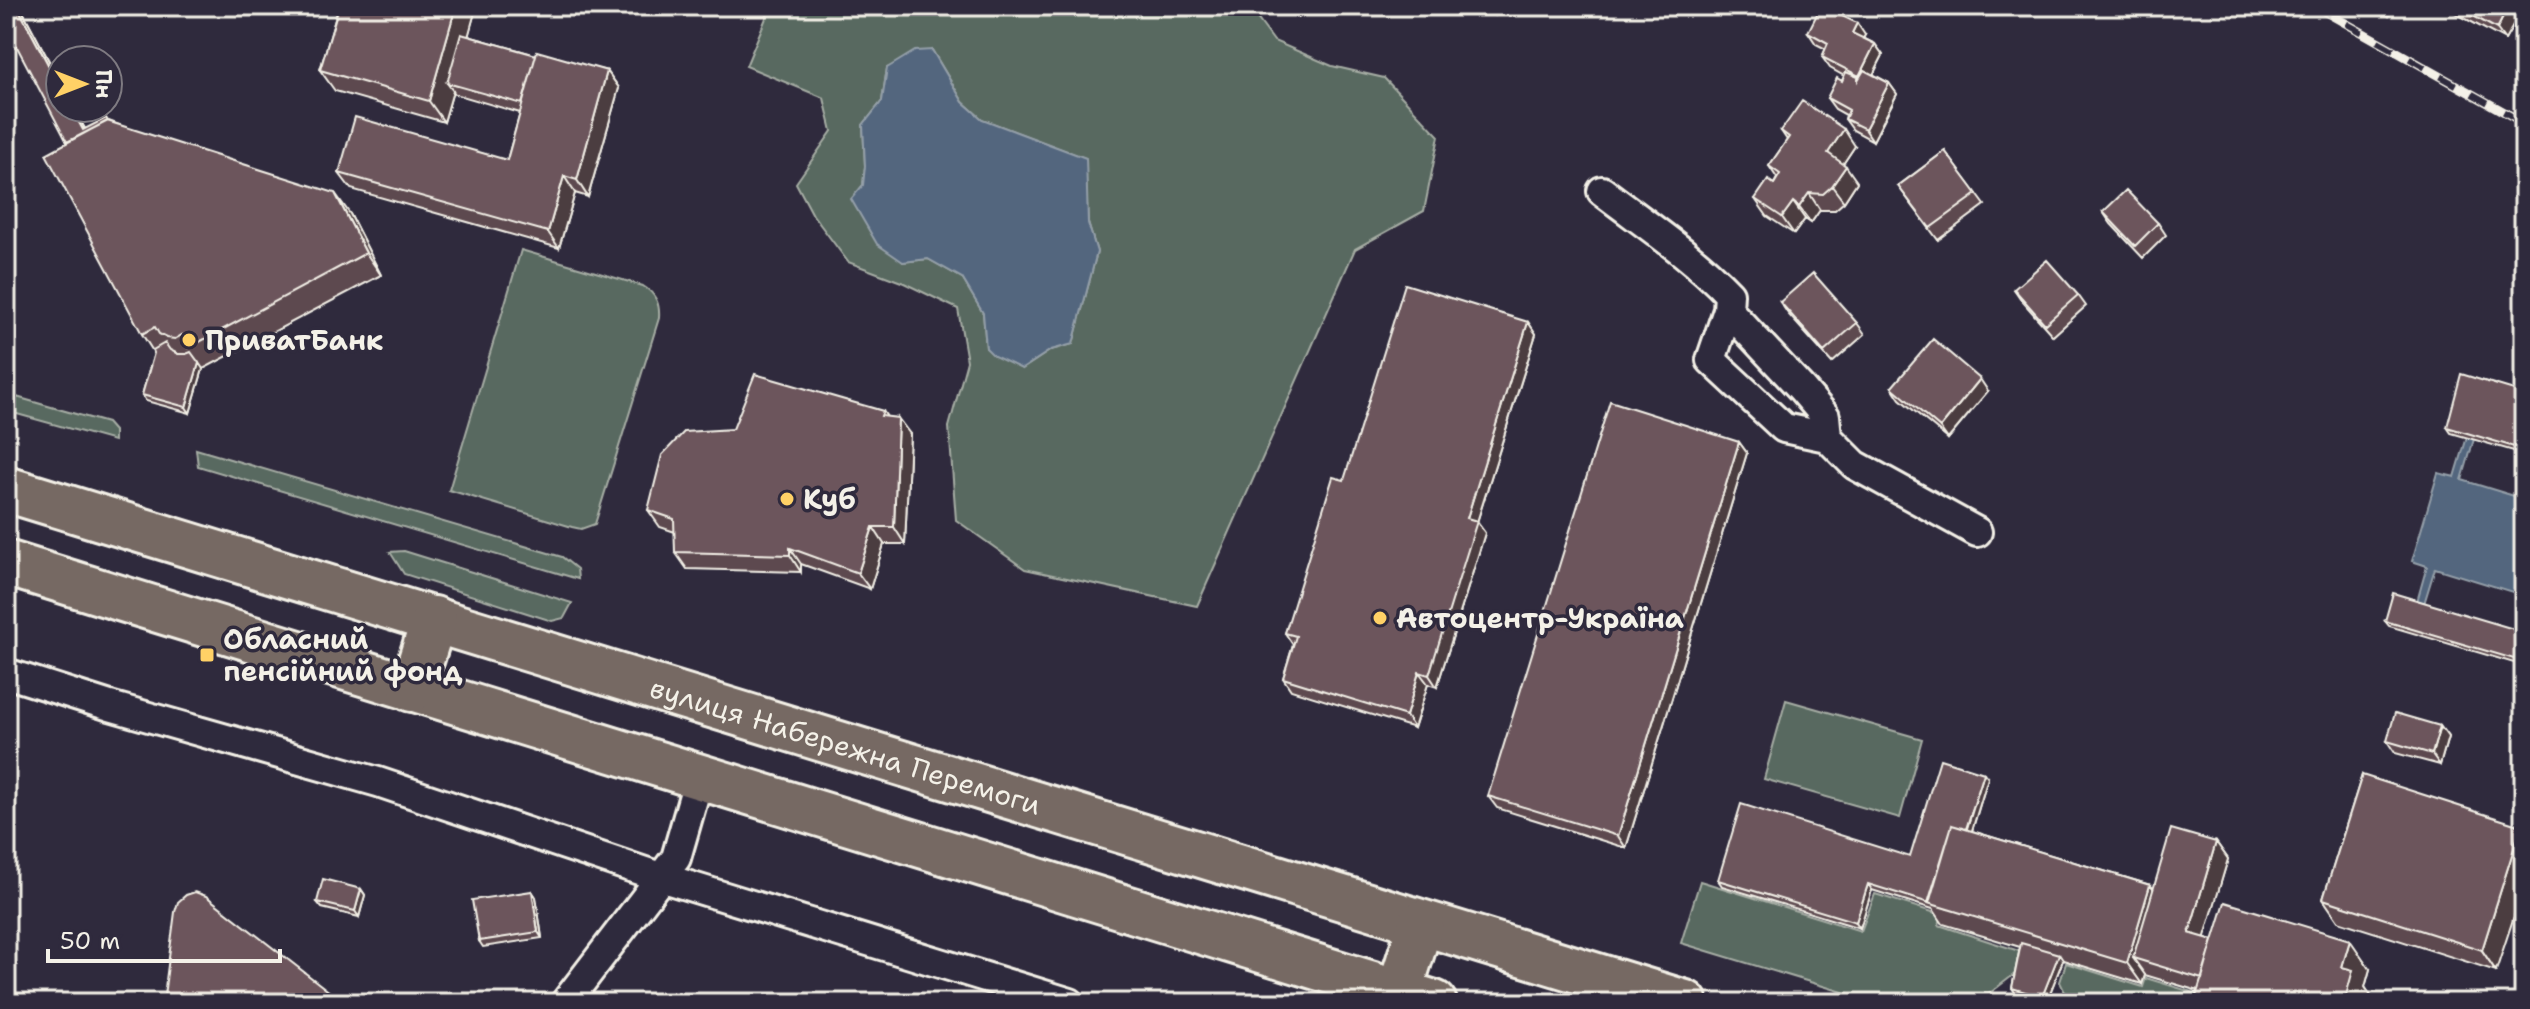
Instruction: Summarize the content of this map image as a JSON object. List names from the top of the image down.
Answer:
{
  "streets": {
    "main road": ["вулиця Набережна Перемоги"]
  },
  "places": {
    "other": ["ПриватБанк", "Куб", "Автоцентр-Україна"],
    "transit": ["Обласний пенсійний фонд"]
  },
  "scale_bar": "50 m",
  "north": "right"
}
